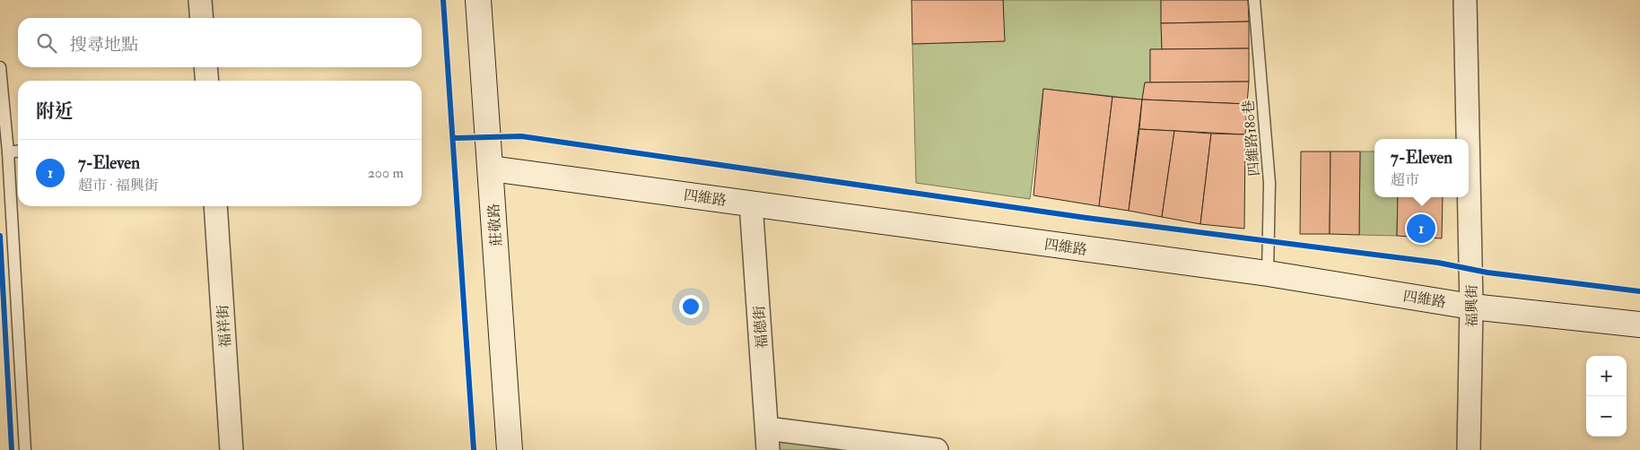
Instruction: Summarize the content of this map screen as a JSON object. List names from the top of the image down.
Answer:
{
  "streets": {
    "street": [
      "四維路",
      "莊敬路",
      "福興街",
      "福祥街",
      "福德街"
    ],
    "lane": ["四維路180巷"]
  },
  "crossings": [
    ["四維路180巷", "四維路"],
    ["四維路", "莊敬路"],
    ["四維路", "福興街"],
    ["四維路", "福德街"]
  ],
  "page": {
    "search": "搜尋地點",
    "heading": "附近",
    "popup": ["7-Eleven", "超市"],
    "list": [
      {
        "mark": "1",
        "name": "7-Eleven",
        "note": "超市 · 福興街",
        "value": "200 m"
      }
    ],
    "pins": "1",
    "map_buttons": ["+", "−"]
  }
}
